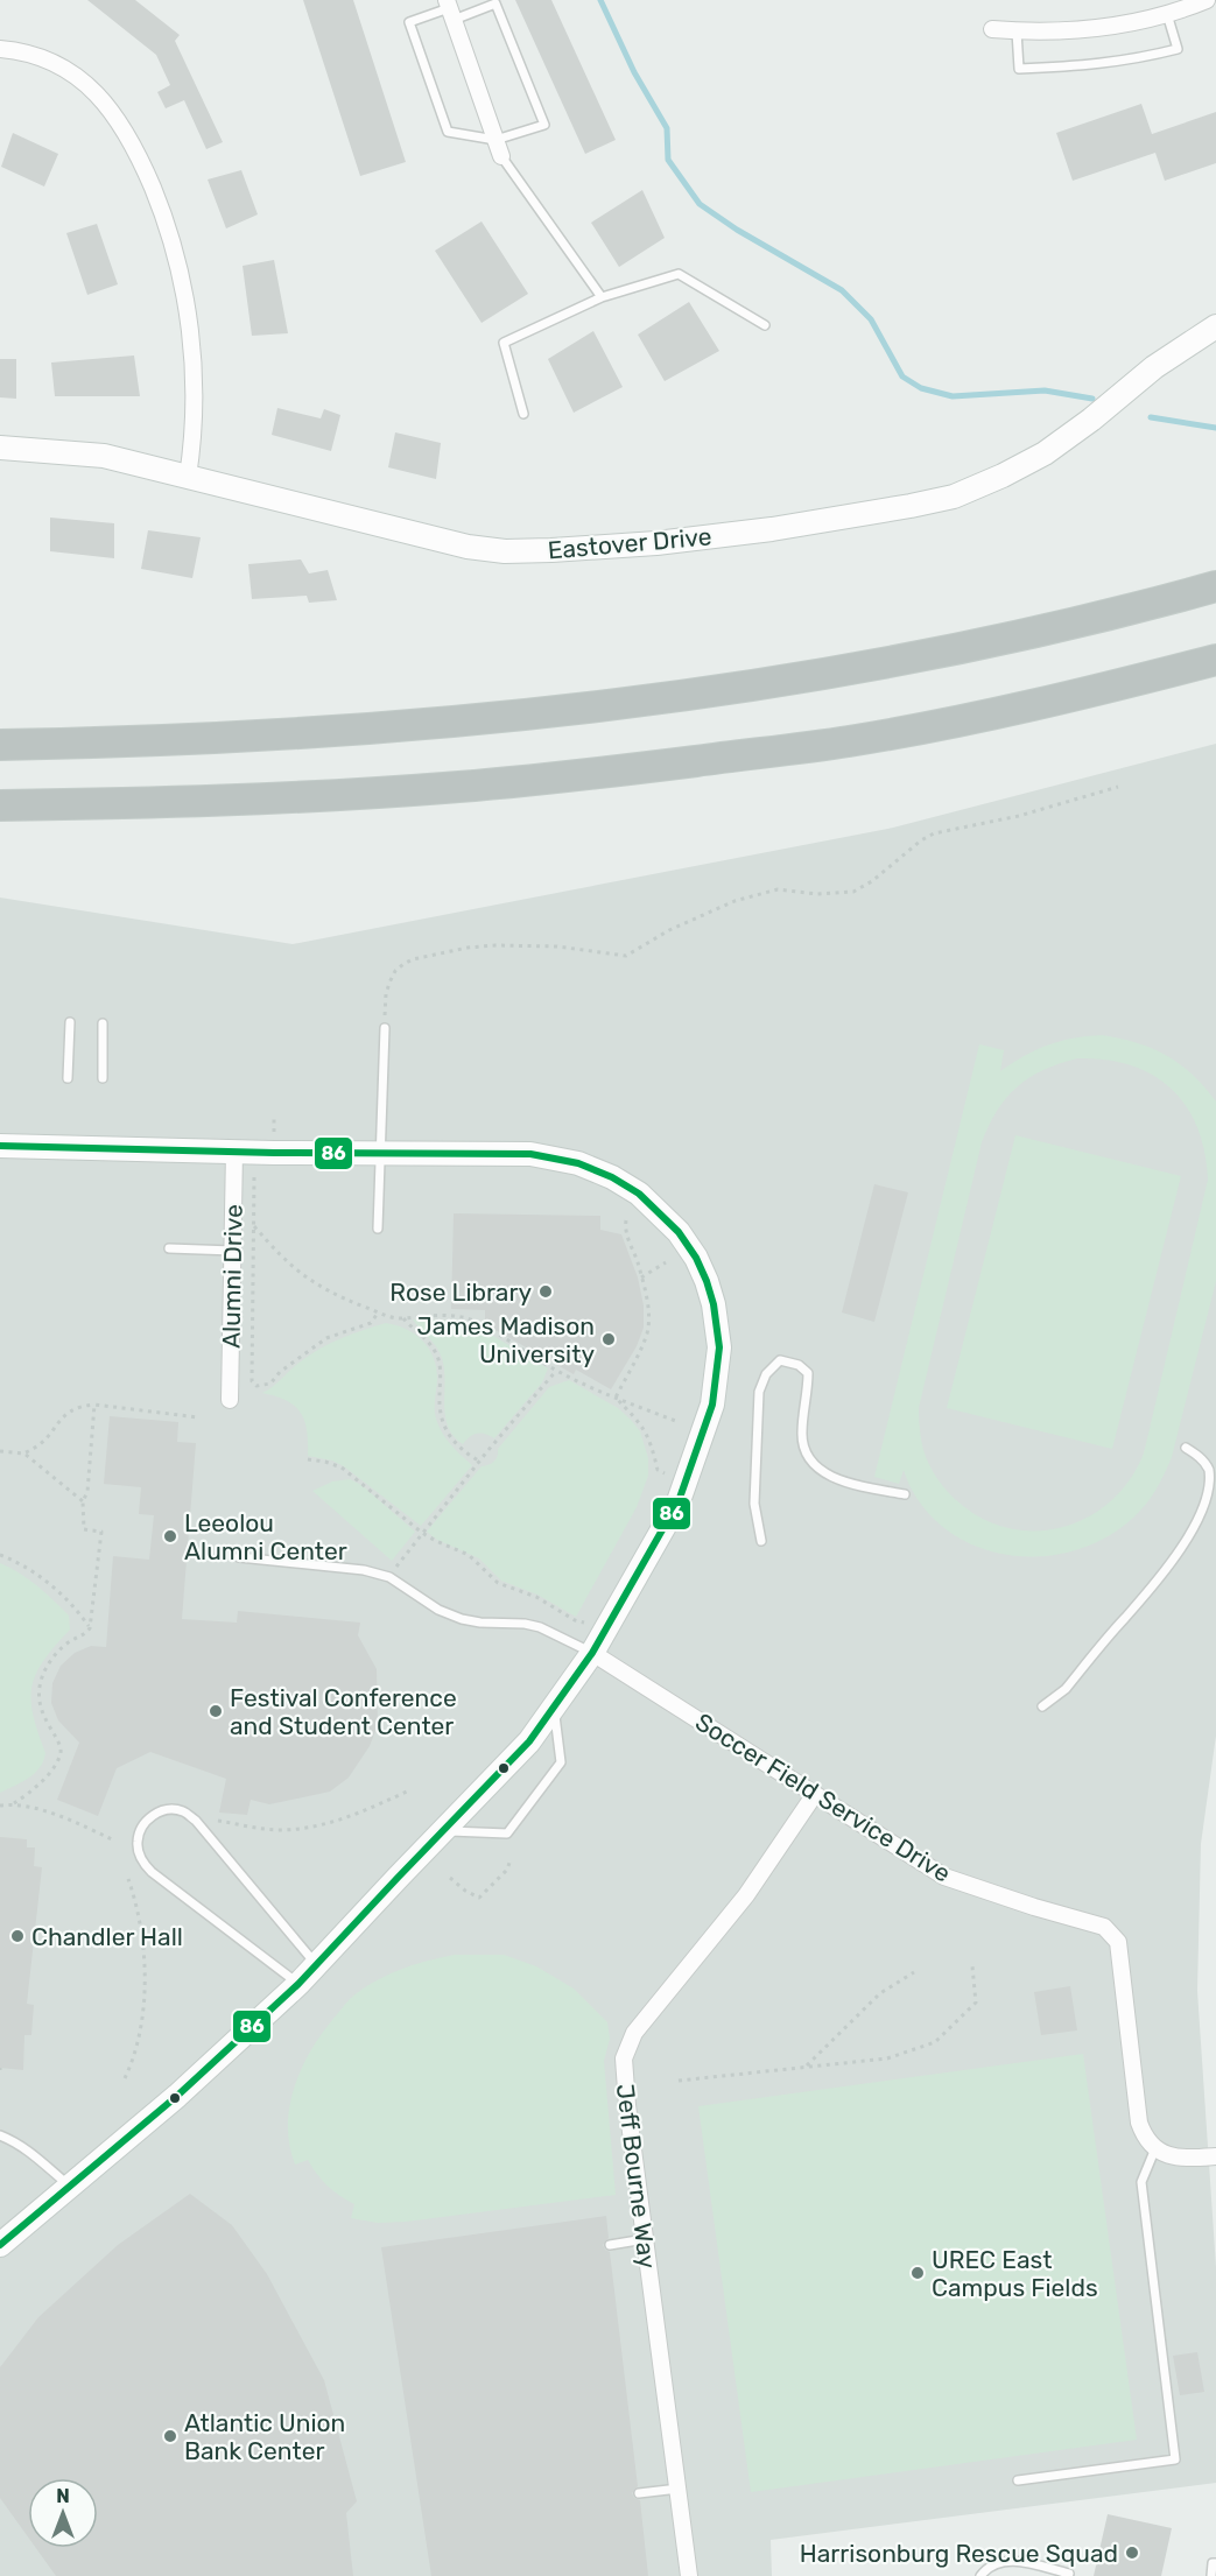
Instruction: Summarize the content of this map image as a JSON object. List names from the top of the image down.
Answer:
{
  "streets": {
    "street": [
      "Eastover Drive",
      "Alumni Drive",
      "Soccer Field Service Drive",
      "Jeff Bourne Way"
    ]
  },
  "crossings": [
    ["Soccer Field Service Drive", "Jeff Bourne Way"]
  ],
  "places": [
    "Rose Library",
    "James Madison University",
    "Leeolou Alumni Center",
    "Festival Conference and Student Center",
    "Chandler Hall",
    "UREC East Campus Fields",
    "Atlantic Union Bank Center",
    "Harrisonburg Rescue Squad"
  ],
  "lines": ["transit line 86"],
  "north": "top"
}
